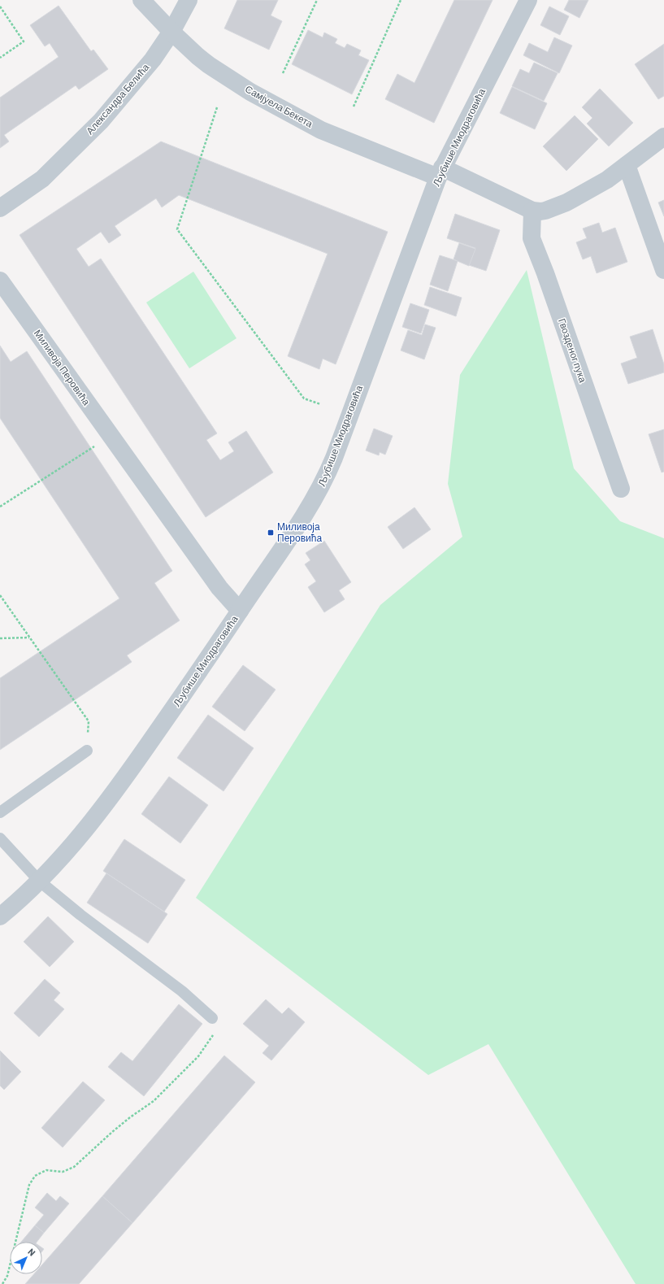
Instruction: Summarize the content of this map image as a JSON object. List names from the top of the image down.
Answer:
{
  "streets": {
    "street": [
      "Александра Белића",
      "Самјуела Бекета",
      "Љубише Миодраговића",
      "Гвозденог пука",
      "Миливоја Перовића"
    ]
  },
  "crossings": [
    ["Александра Белића", "Самјуела Бекета"],
    ["Самјуела Бекета", "Љубише Миодраговића"],
    ["Љубише Миодраговића", "Миливоја Перовића"]
  ],
  "places": {
    "transit": ["Миливоја Перовића"]
  },
  "north": "top right"
}
